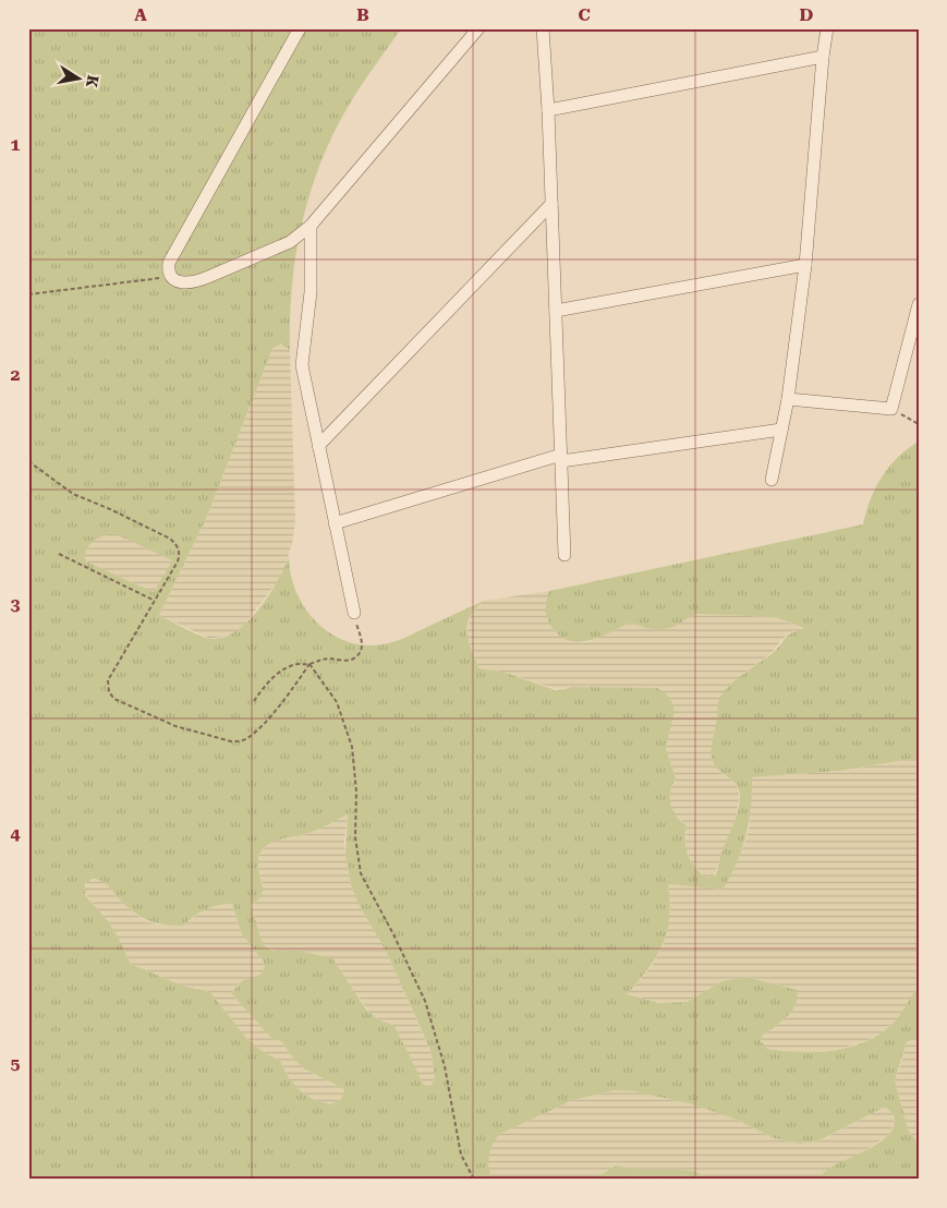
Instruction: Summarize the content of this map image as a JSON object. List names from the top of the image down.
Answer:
{
  "north": "right",
  "grid": {
    "columns": [
      "A",
      "B",
      "C",
      "D"
    ],
    "rows": [
      "1",
      "2",
      "3",
      "4",
      "5"
    ]
  }
}
